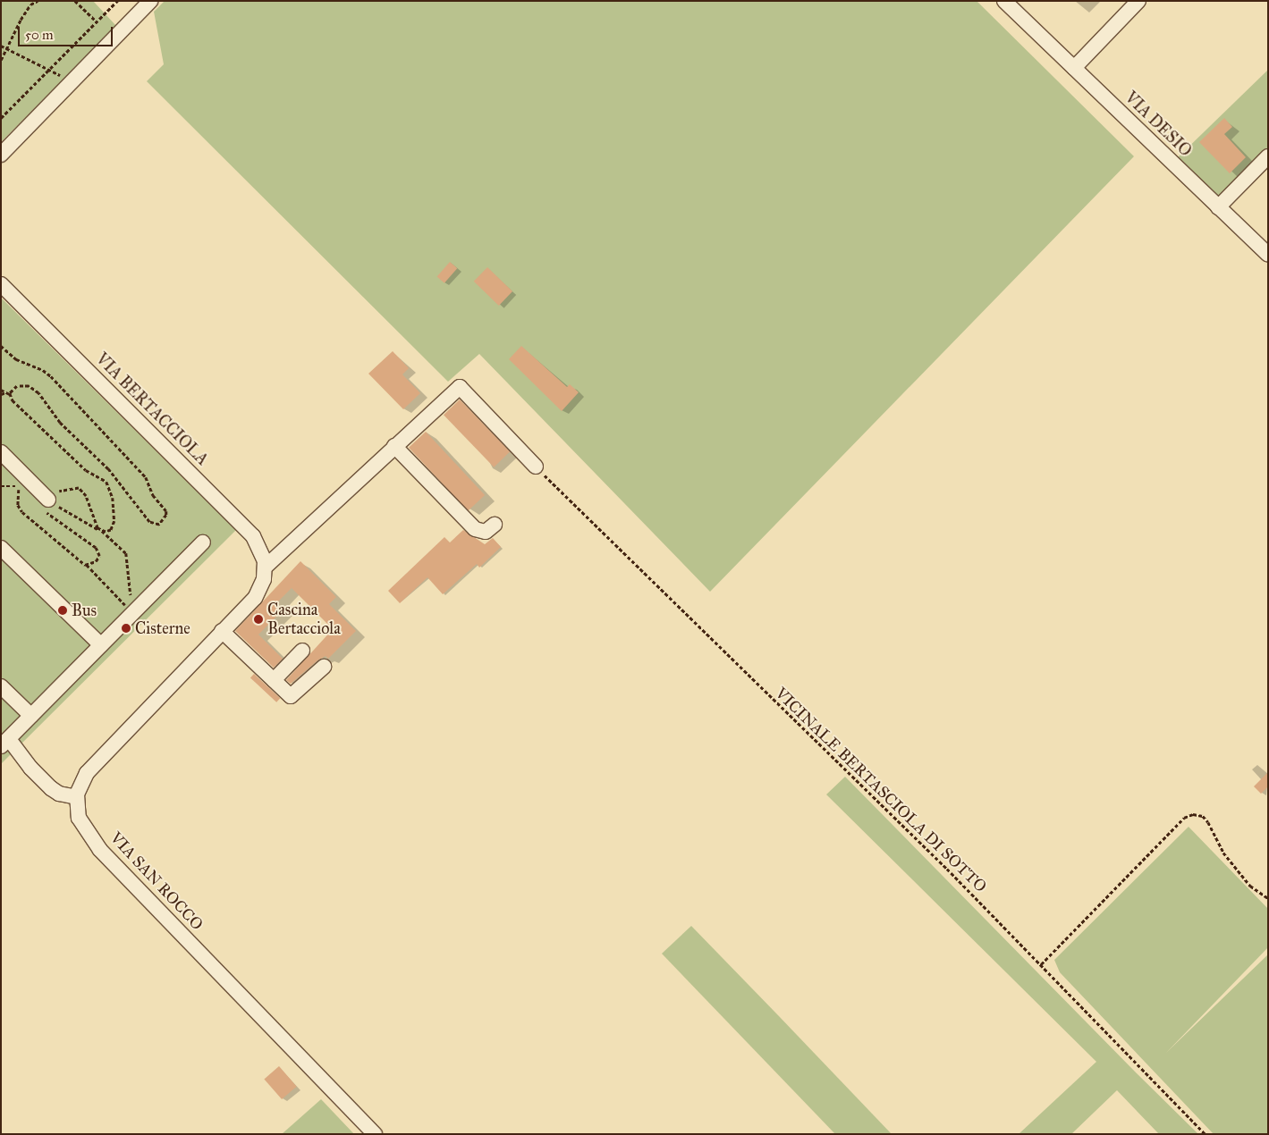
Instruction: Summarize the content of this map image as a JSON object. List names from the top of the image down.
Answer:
{
  "streets": {
    "street": ["VIA DESIO", "VIA BERTACCIOLA", "VIA SAN ROCCO"],
    "path": ["VICINALE BERTASCIOLA DI SOTTO"]
  },
  "places": ["Bus", "Cascina Bertacciola", "Cisterne"],
  "scale_bar": "50 m"
}
